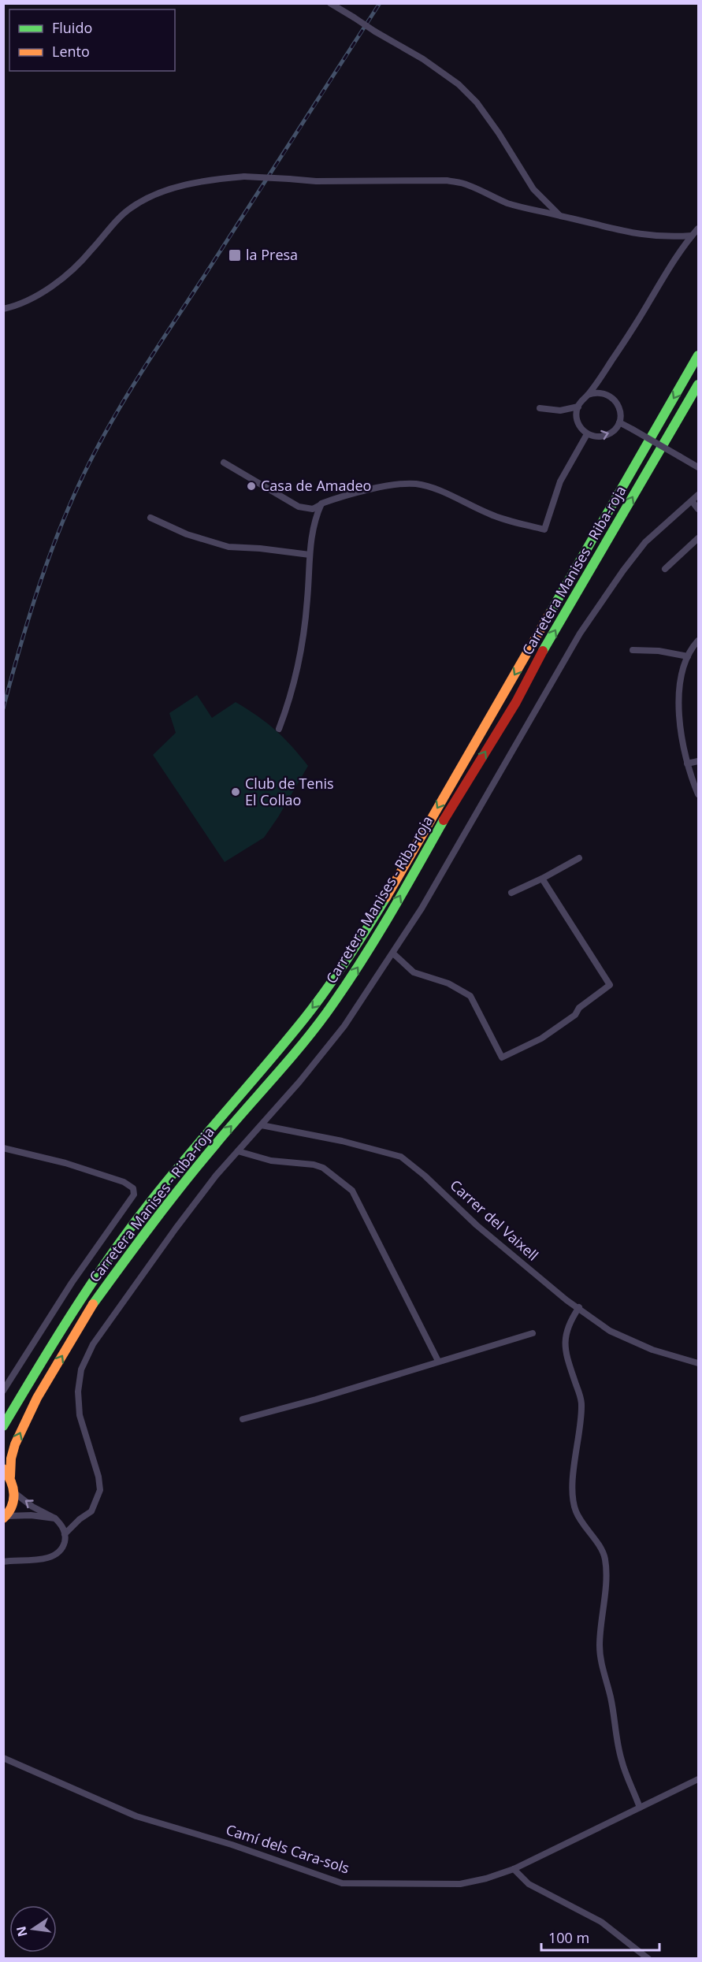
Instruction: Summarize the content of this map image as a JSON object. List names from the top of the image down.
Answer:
{
  "streets": {
    "main road": ["Carretera Manises - Riba-roja"],
    "street": ["Carrer del Vaixell", "Camí dels Cara-sols"]
  },
  "places": {
    "transit": ["la Presa"],
    "other": ["Casa de Amadeo", "Club de Tenis El Collao"]
  },
  "legend": ["Fluido", "Lento"],
  "scale_bar": "100 m",
  "north": "left"
}
